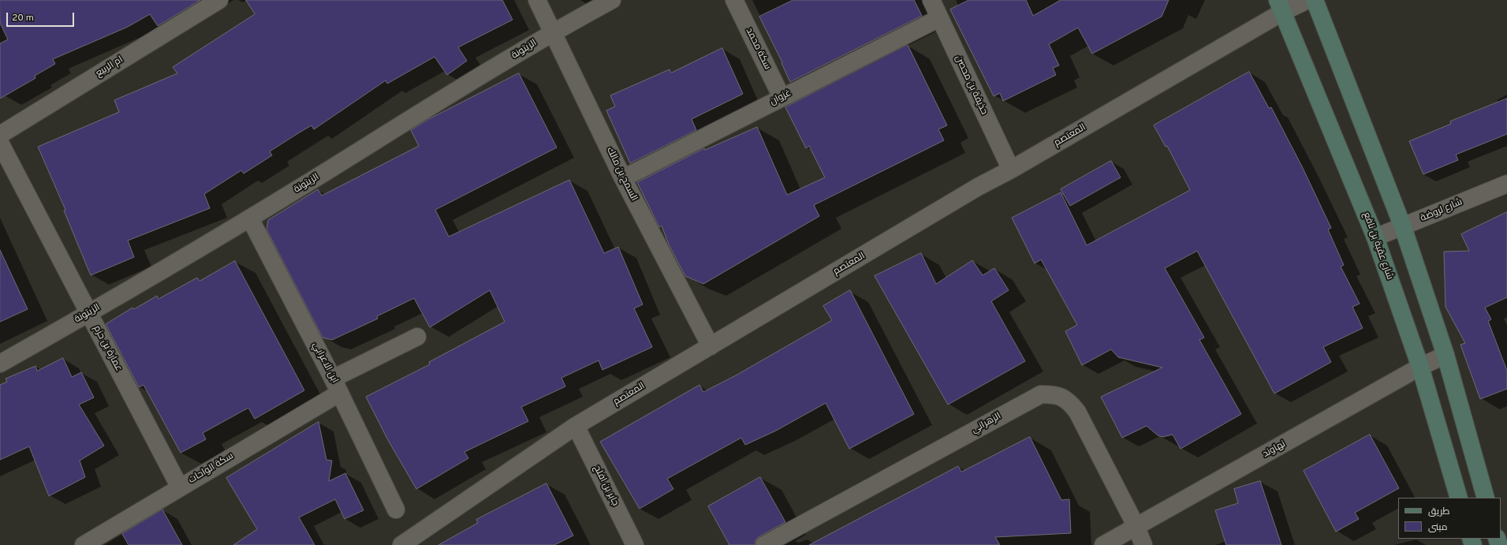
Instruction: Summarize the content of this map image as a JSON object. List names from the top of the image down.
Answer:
{
  "streets": {
    "street": [
      "سكة محمد",
      "الزيتونة",
      "ام الربيع",
      "حذيفة بن محصن",
      "غزوان",
      "المعتصم",
      "السمح بن مالك",
      "شارع لروضة",
      "شارع عقبة بن نافع",
      "عمارة بن حزم",
      "ابن الاعرابي",
      "الزهراني",
      "نهاوند",
      "سكة الواحات",
      "جابر بن افلح"
    ]
  },
  "crossings": [
    ["سكة محمد", "غزوان"],
    ["الزيتونة", "السمح بن مالك"],
    ["الزيتونة", "عمارة بن حزم"],
    ["الزيتونة", "ابن الاعرابي"],
    ["حذيفة بن محصن", "غزوان"],
    ["حذيفة بن محصن", "المعتصم"],
    ["غزوان", "السمح بن مالك"],
    ["المعتصم", "السمح بن مالك"],
    ["المعتصم", "شارع عقبة بن نافع"],
    ["المعتصم", "جابر بن افلح"],
    ["شارع لروضة", "شارع عقبة بن نافع"],
    ["شارع عقبة بن نافع", "نهاوند"],
    ["عمارة بن حزم", "سكة الواحات"],
    ["ابن الاعرابي", "سكة الواحات"],
    ["الزهراني", "نهاوند"]
  ],
  "legend": ["طريق", "مبنى"],
  "scale_bar": "20 m"
}
